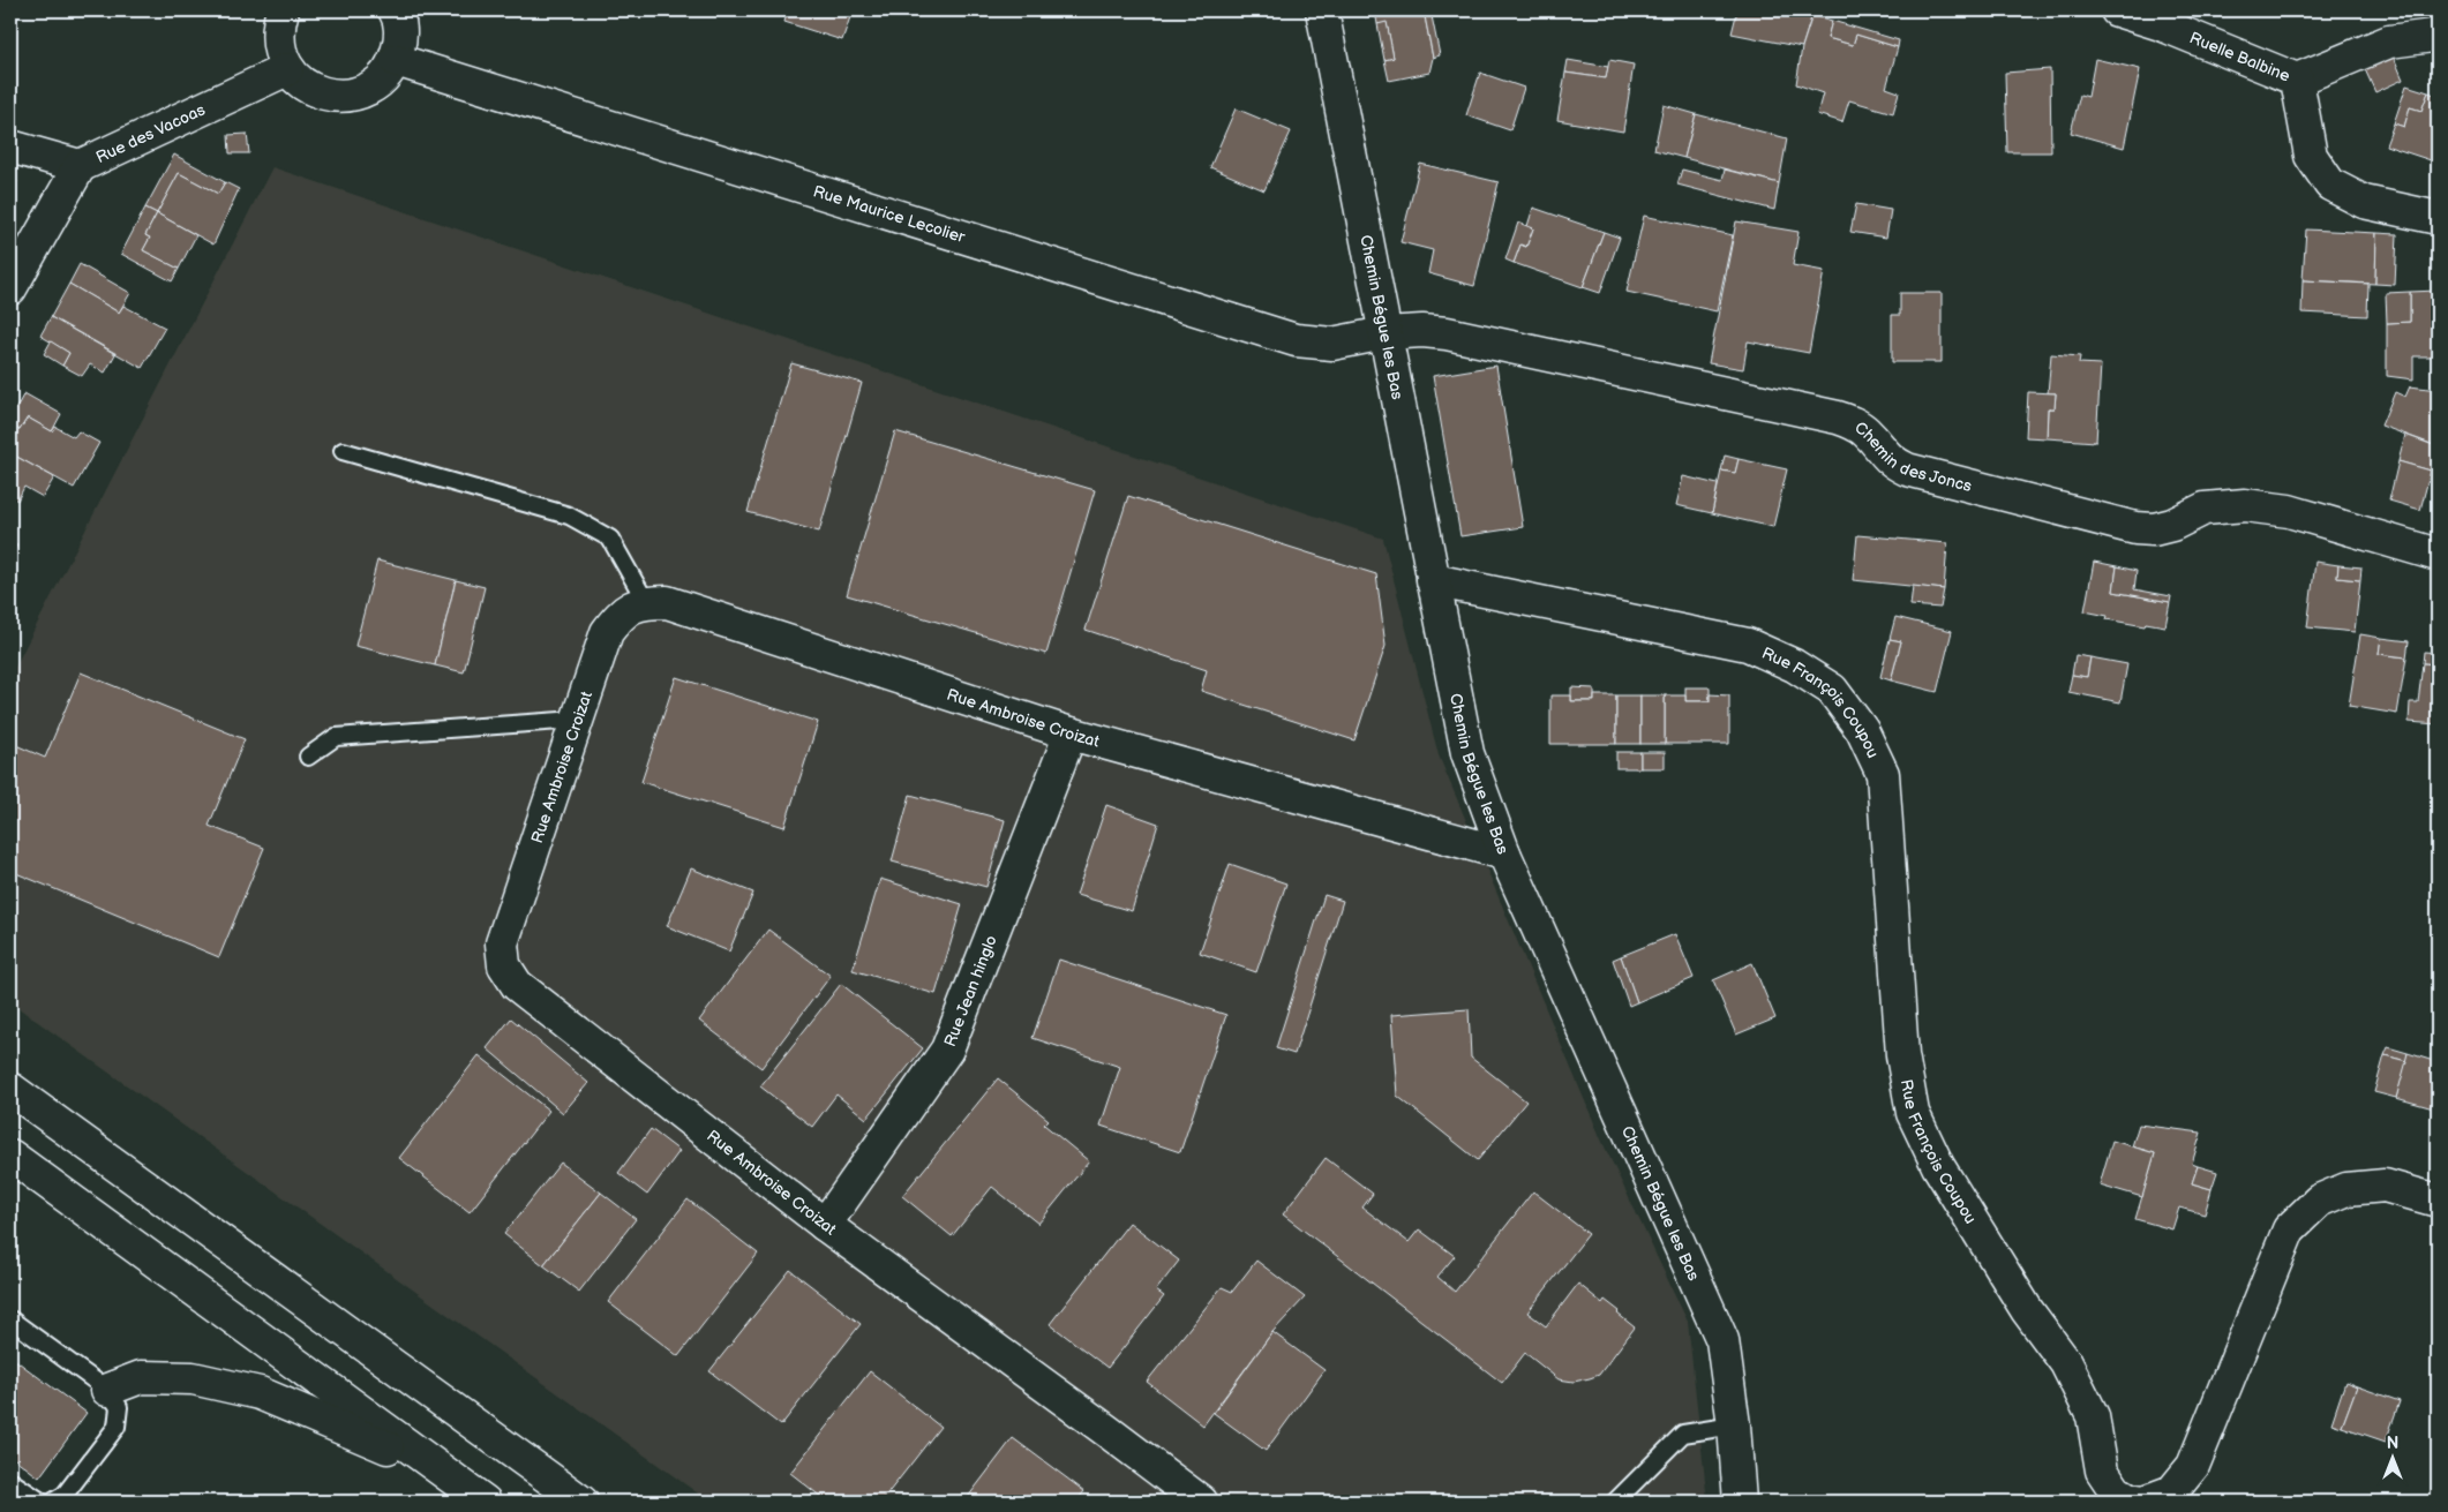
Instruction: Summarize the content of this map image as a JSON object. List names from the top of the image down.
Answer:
{
  "streets": {
    "main road": [
      "Ruelle Balbine",
      "Rue des Vacoas",
      "Rue Maurice Lecolier",
      "Chemin Bégue les Bas",
      "Chemin des Joncs",
      "Rue François Coupou",
      "Rue Ambroise Croizat",
      "Rue Jean hinglo"
    ]
  },
  "crossings": [
    ["Rue Maurice Lecolier", "Chemin Bégue les Bas"],
    ["Rue Maurice Lecolier", "Chemin des Joncs"],
    ["Chemin Bégue les Bas", "Chemin des Joncs"],
    ["Chemin Bégue les Bas", "Rue François Coupou"],
    ["Chemin Bégue les Bas", "Rue Ambroise Croizat"],
    ["Rue Ambroise Croizat", "Rue Jean hinglo"]
  ],
  "north": "top"
}
